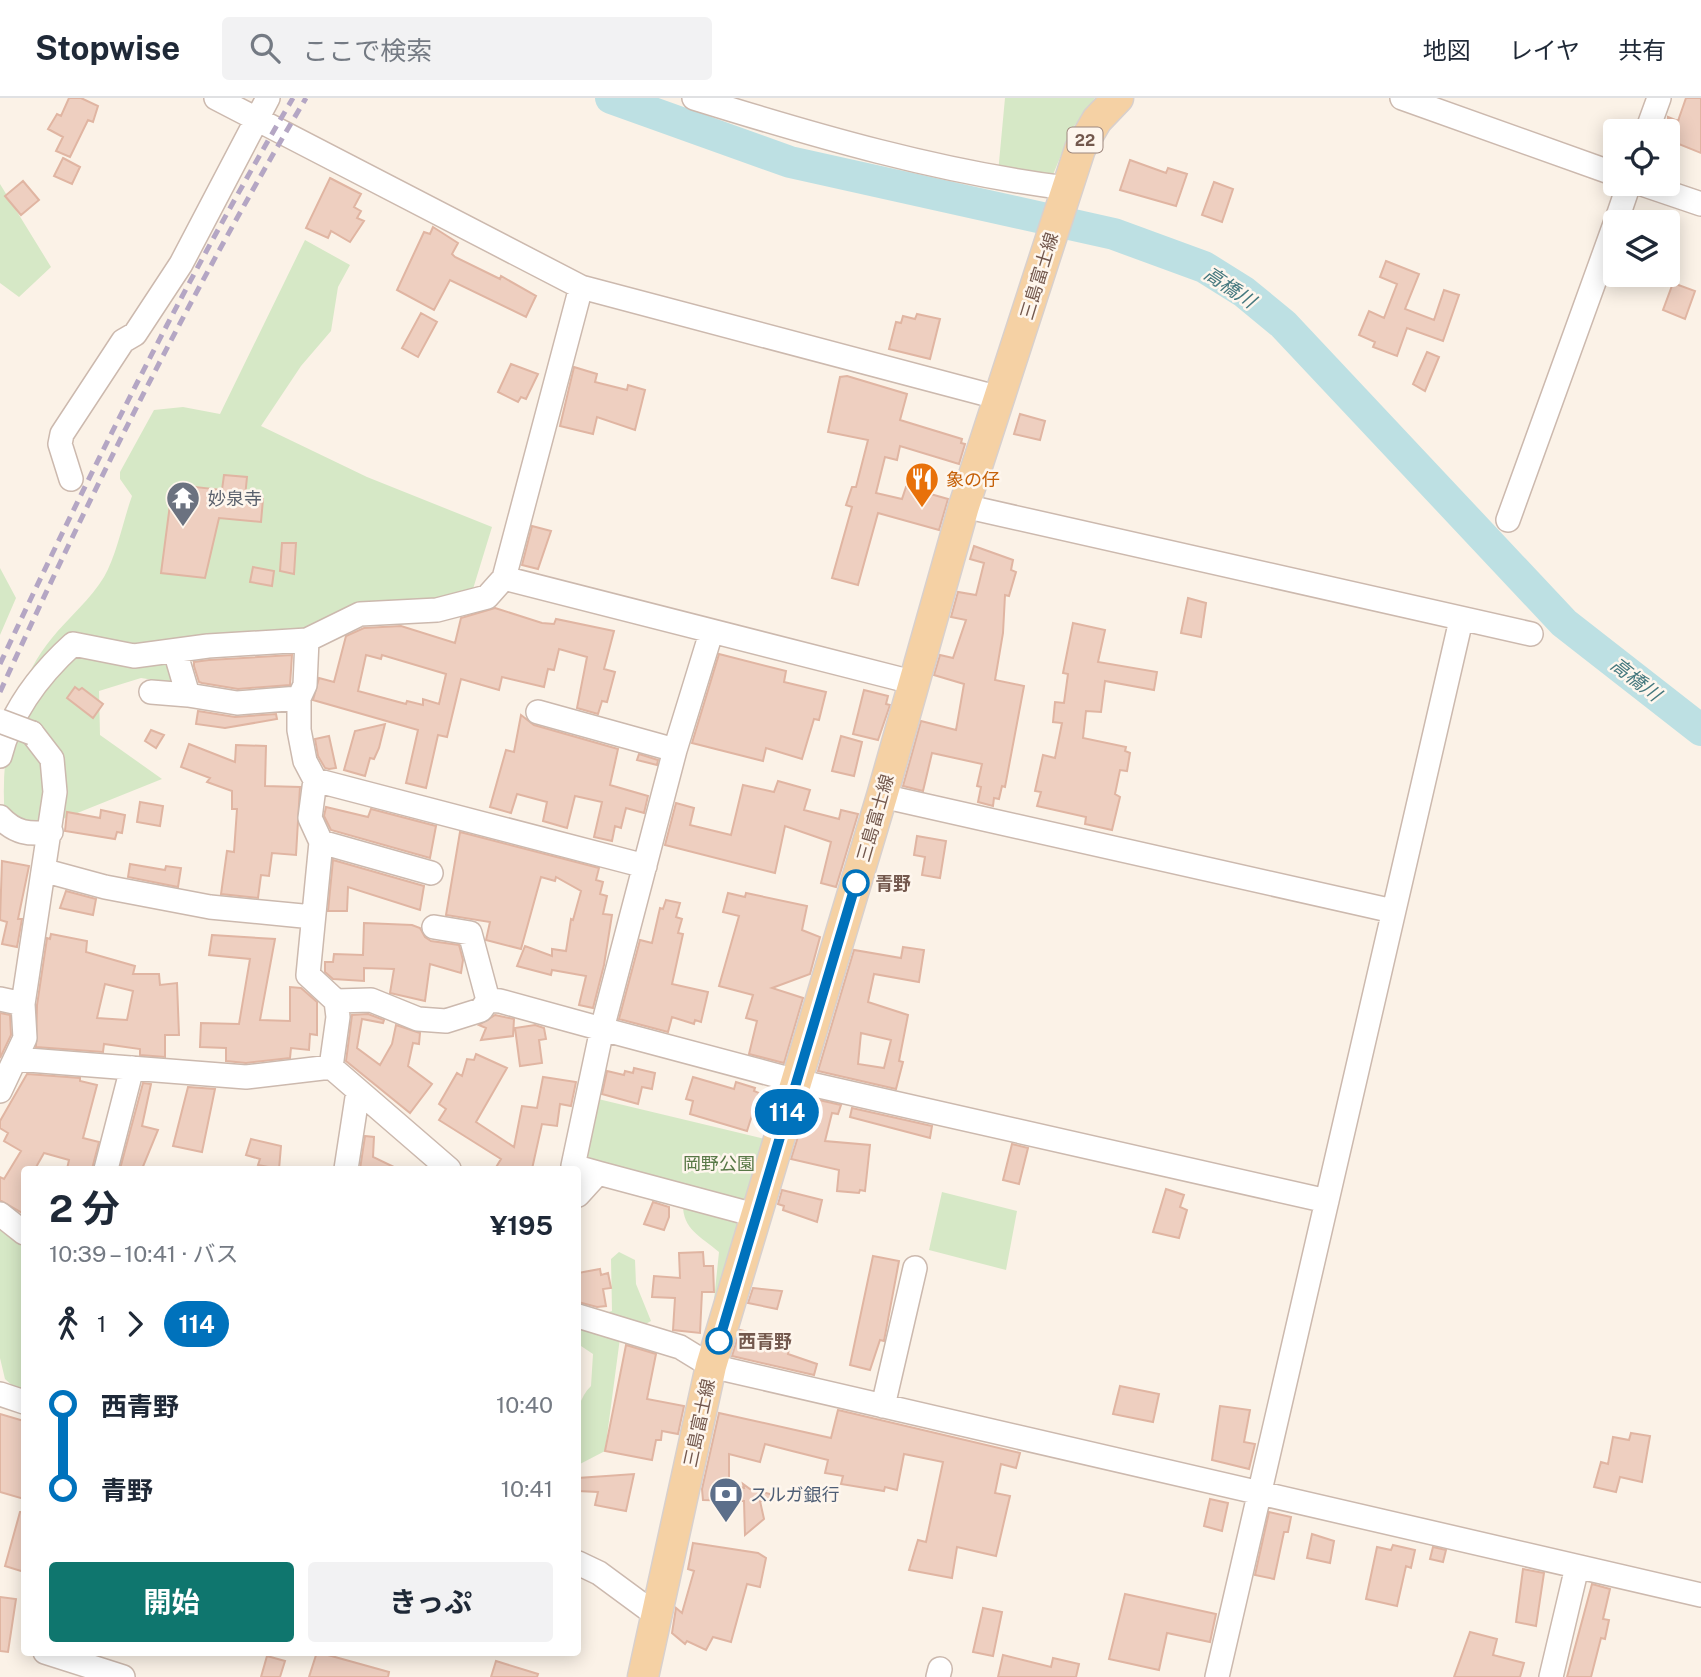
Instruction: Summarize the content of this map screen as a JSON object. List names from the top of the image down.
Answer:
{
  "streets": {
    "main road": ["22", "三島富士線"]
  },
  "water": ["高橋川"],
  "parks": ["岡野公園"],
  "places": {
    "restaurant": ["象の仔"],
    "temple": ["妙泉寺"],
    "other": ["青野", "西青野"],
    "bank": ["スルガ銀行"]
  },
  "lines": ["bus line 114"],
  "page": {
    "header": "Stopwise",
    "search": "ここで検索",
    "nav": ["地図", "レイヤ", "共有"],
    "on_map": "114",
    "heading": ["2 分", "10:39 – 10:41 · バス", "¥195"],
    "legs": ["1", "114"],
    "list": [
      {
        "name": "西青野",
        "value": "10:40"
      },
      {
        "name": "青野",
        "value": "10:41"
      }
    ],
    "buttons": ["開始", "きっぷ"]
  }
}
